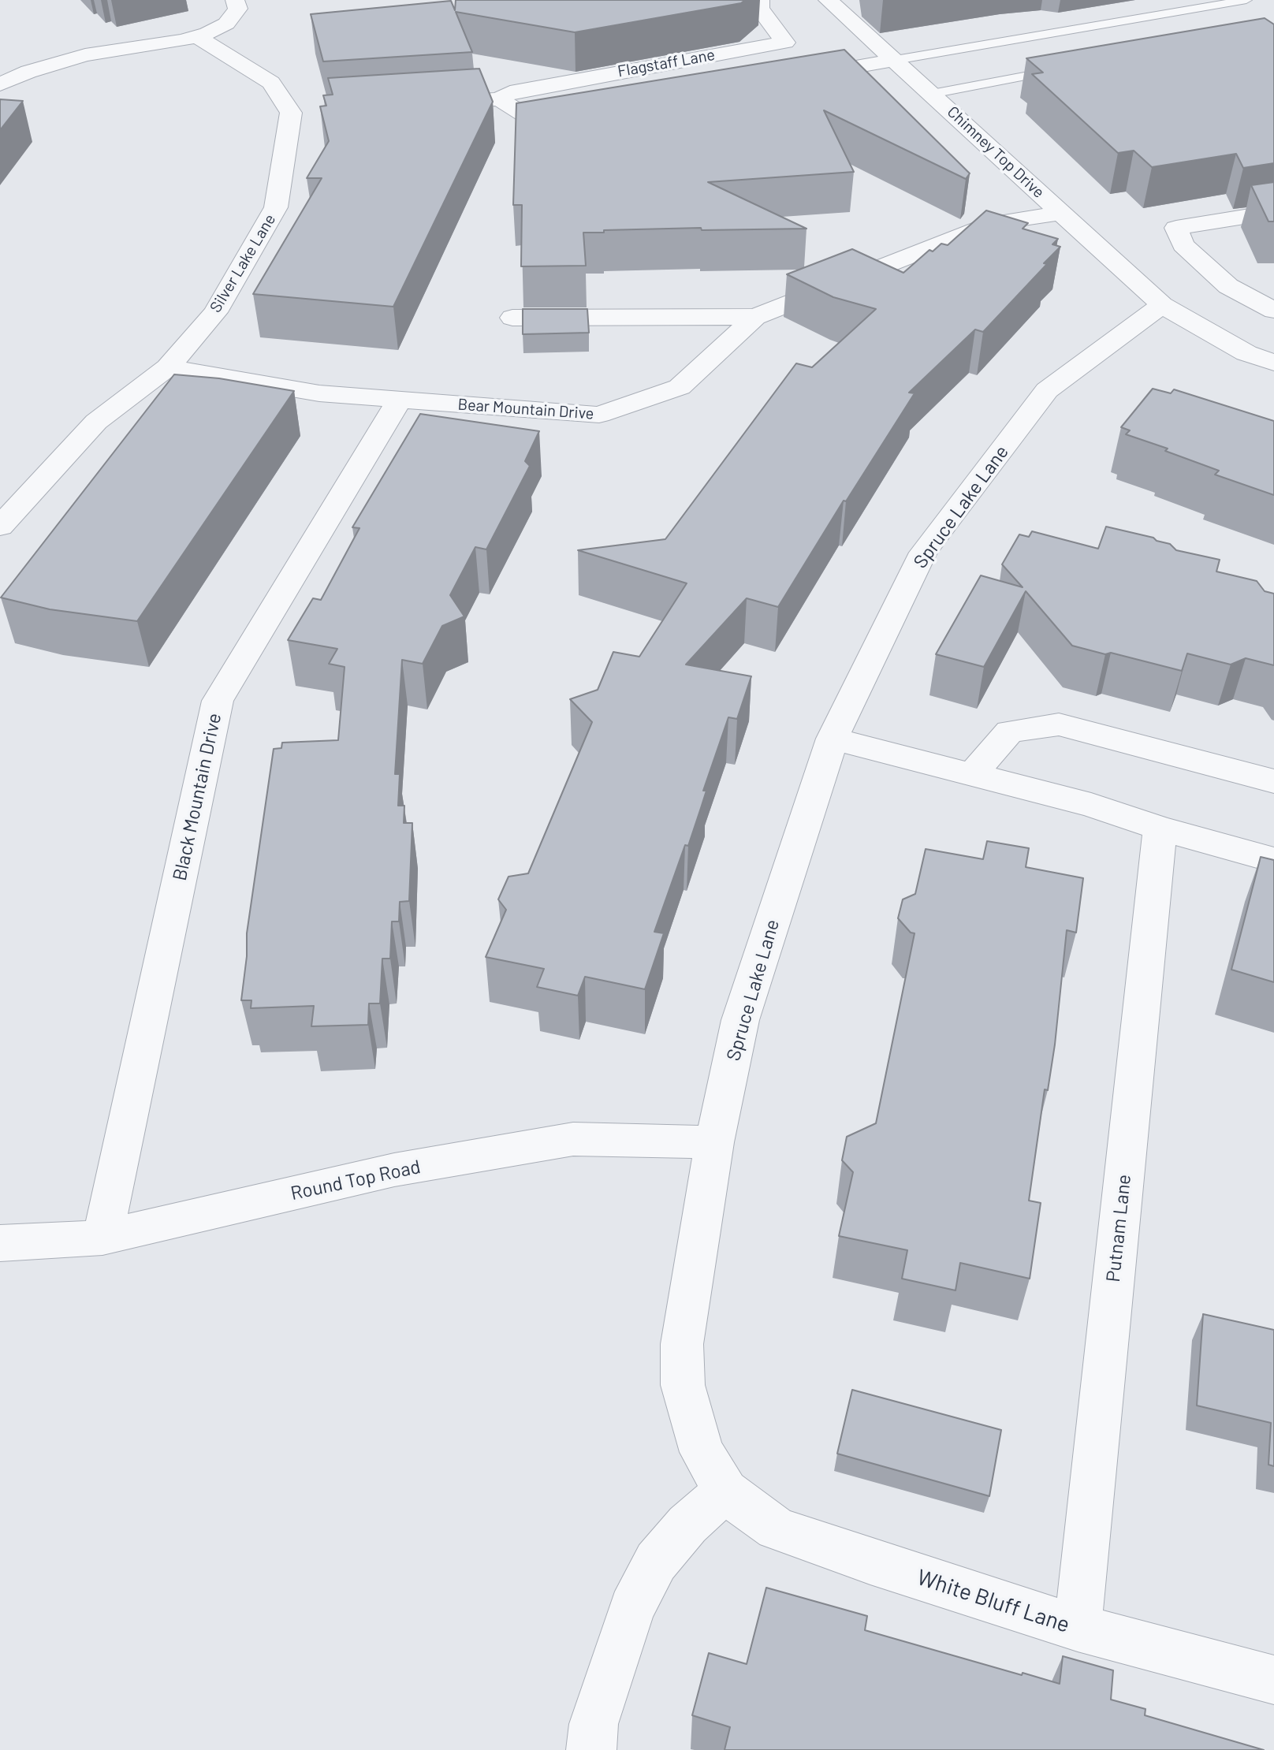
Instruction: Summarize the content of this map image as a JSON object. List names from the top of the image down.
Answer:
{
  "streets": {
    "street": [
      "Flagstaff Lane",
      "Chimney Top Drive",
      "Silver Lake Lane",
      "Bear Mountain Drive",
      "Spruce Lake Lane",
      "Black Mountain Drive",
      "Round Top Road",
      "Putnam Lane",
      "White Bluff Lane"
    ]
  },
  "crossings": [
    ["Chimney Top Drive", "Bear Mountain Drive"],
    ["Chimney Top Drive", "Spruce Lake Lane"],
    ["Silver Lake Lane", "Bear Mountain Drive"],
    ["Bear Mountain Drive", "Black Mountain Drive"],
    ["Spruce Lake Lane", "Round Top Road"],
    ["Spruce Lake Lane", "White Bluff Lane"],
    ["Black Mountain Drive", "Round Top Road"],
    ["Putnam Lane", "White Bluff Lane"]
  ]
}
